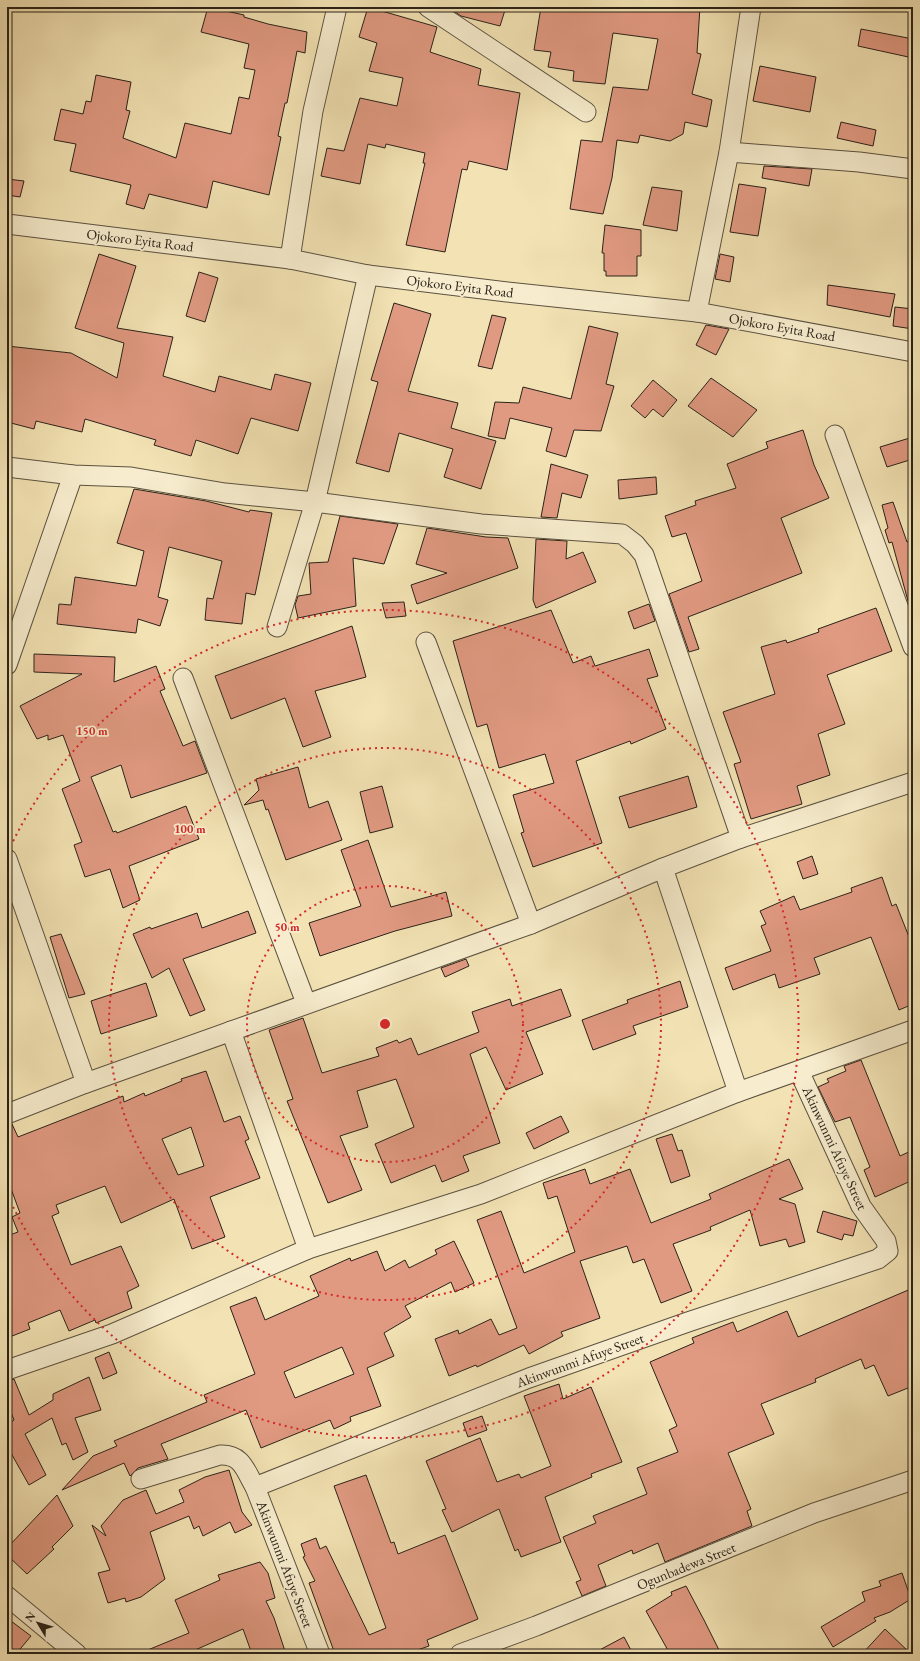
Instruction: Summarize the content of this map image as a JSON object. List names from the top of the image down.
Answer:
{
  "streets": {
    "street": ["Ojokoro Eyita Road", "Akinwunmi Afuye Street", "Ogunbadewa Street"]
  },
  "north": "top left",
  "rings": ["150 m", "100 m", "50 m"]
}
